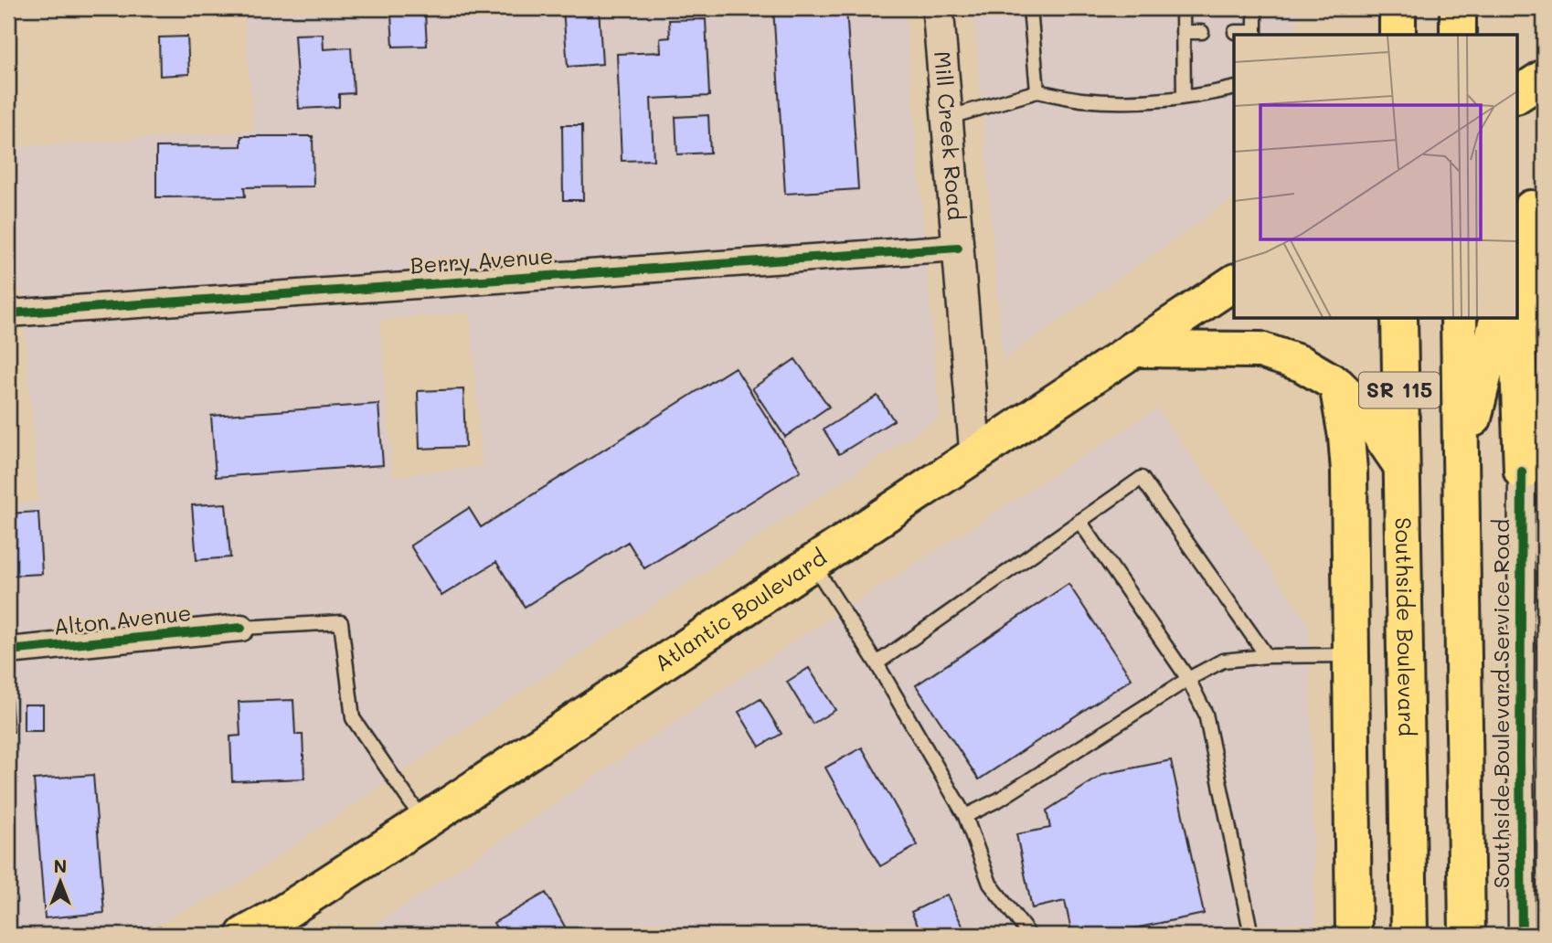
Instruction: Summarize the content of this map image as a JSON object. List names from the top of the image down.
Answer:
{
  "streets": {
    "main road": ["SR 115", "Atlantic Boulevard", "Southside Boulevard"],
    "street": [
      "Mill Creek Road",
      "Berry Avenue",
      "Alton Avenue",
      "Southside Boulevard Service Road"
    ]
  },
  "crossings": [
    ["Mill Creek Road", "Berry Avenue"],
    ["Mill Creek Road", "Atlantic Boulevard"]
  ],
  "north": "top"
}
